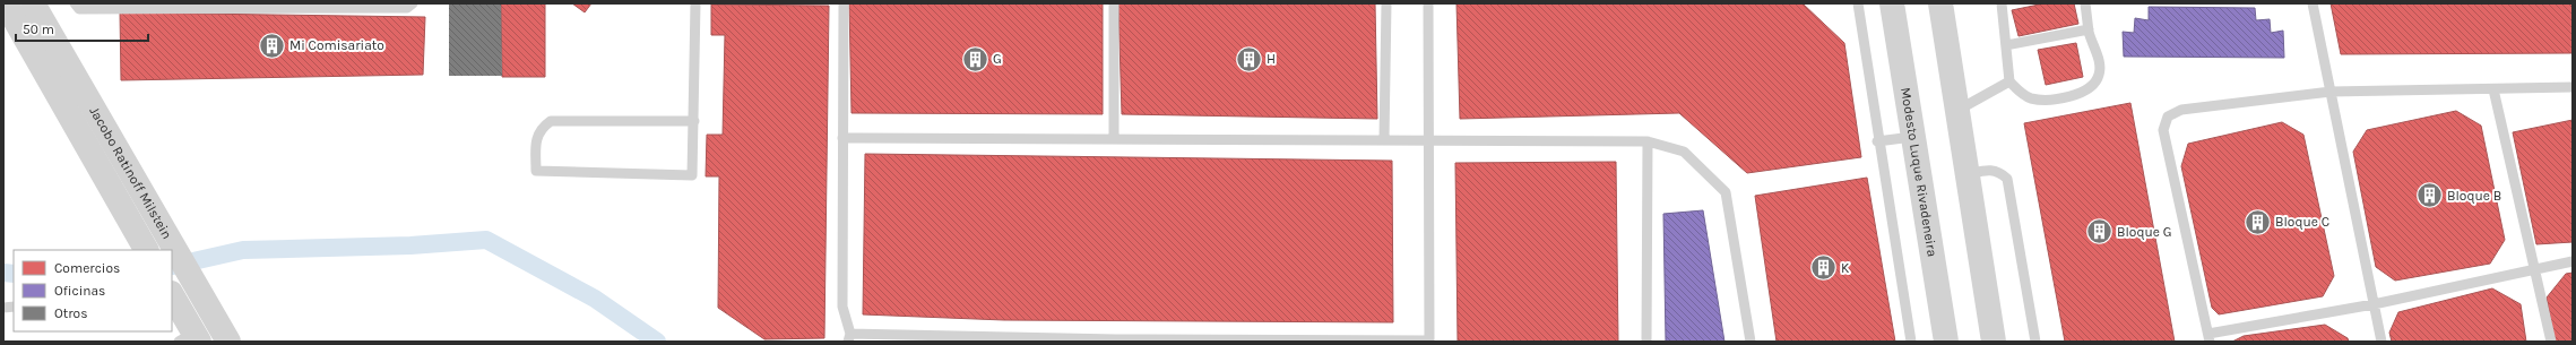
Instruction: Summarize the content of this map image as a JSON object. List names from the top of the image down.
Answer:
{
  "streets": {
    "street": ["Jacobo Ratinoff Milstein", "Modesto Luque Rivadeneira"]
  },
  "places": {
    "building": [
      "Mi Comisariato",
      "G",
      "H",
      "Bloque B",
      "Bloque C",
      "Bloque G",
      "K"
    ]
  },
  "legend": ["Comercios", "Oficinas", "Otros"],
  "scale_bar": "50 m"
}
